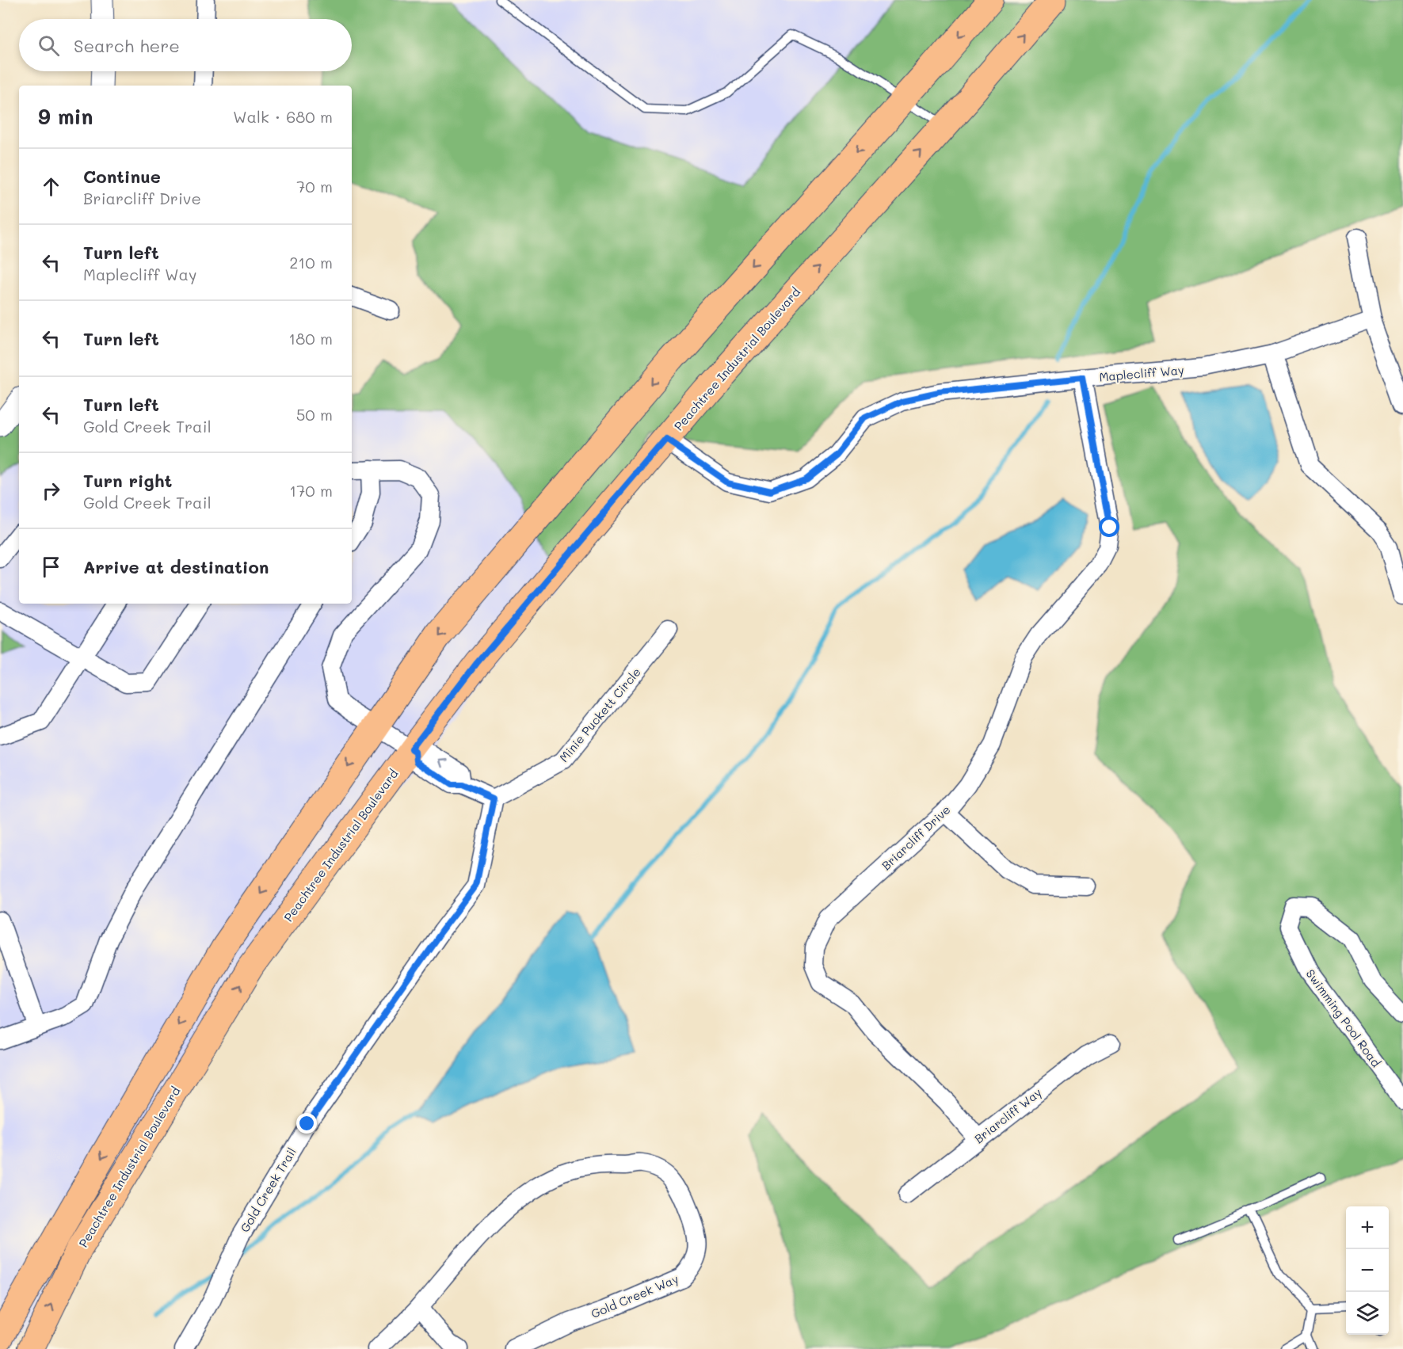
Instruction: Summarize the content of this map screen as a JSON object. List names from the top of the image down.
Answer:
{
  "streets": {
    "main road": ["Peachtree Industrial Boulevard"],
    "street": [
      "Maplecliff Way",
      "Minie Puckett Circle",
      "Briarcliff Drive",
      "Swimming Pool Road",
      "Briarcliff Way",
      "Gold Creek Trail",
      "Gold Creek Way"
    ]
  },
  "crossings": [
    ["Peachtree Industrial Boulevard", "Maplecliff Way"],
    ["Maplecliff Way", "Briarcliff Drive"],
    ["Minie Puckett Circle", "Gold Creek Trail"],
    ["Briarcliff Drive", "Briarcliff Way"]
  ],
  "page": {
    "search": "Search here",
    "heading": ["9 min", "Walk · 680 m"],
    "list": [
      ["Continue", "Briarcliff Drive", "70 m"],
      ["Turn left", "Maplecliff Way", "210 m"],
      ["Turn left", "180 m"],
      ["Turn left", "Gold Creek Trail", "50 m"],
      ["Turn right", "Gold Creek Trail", "170 m"],
      "Arrive at destination"
    ],
    "map_buttons": ["+", "−"]
  }
}
